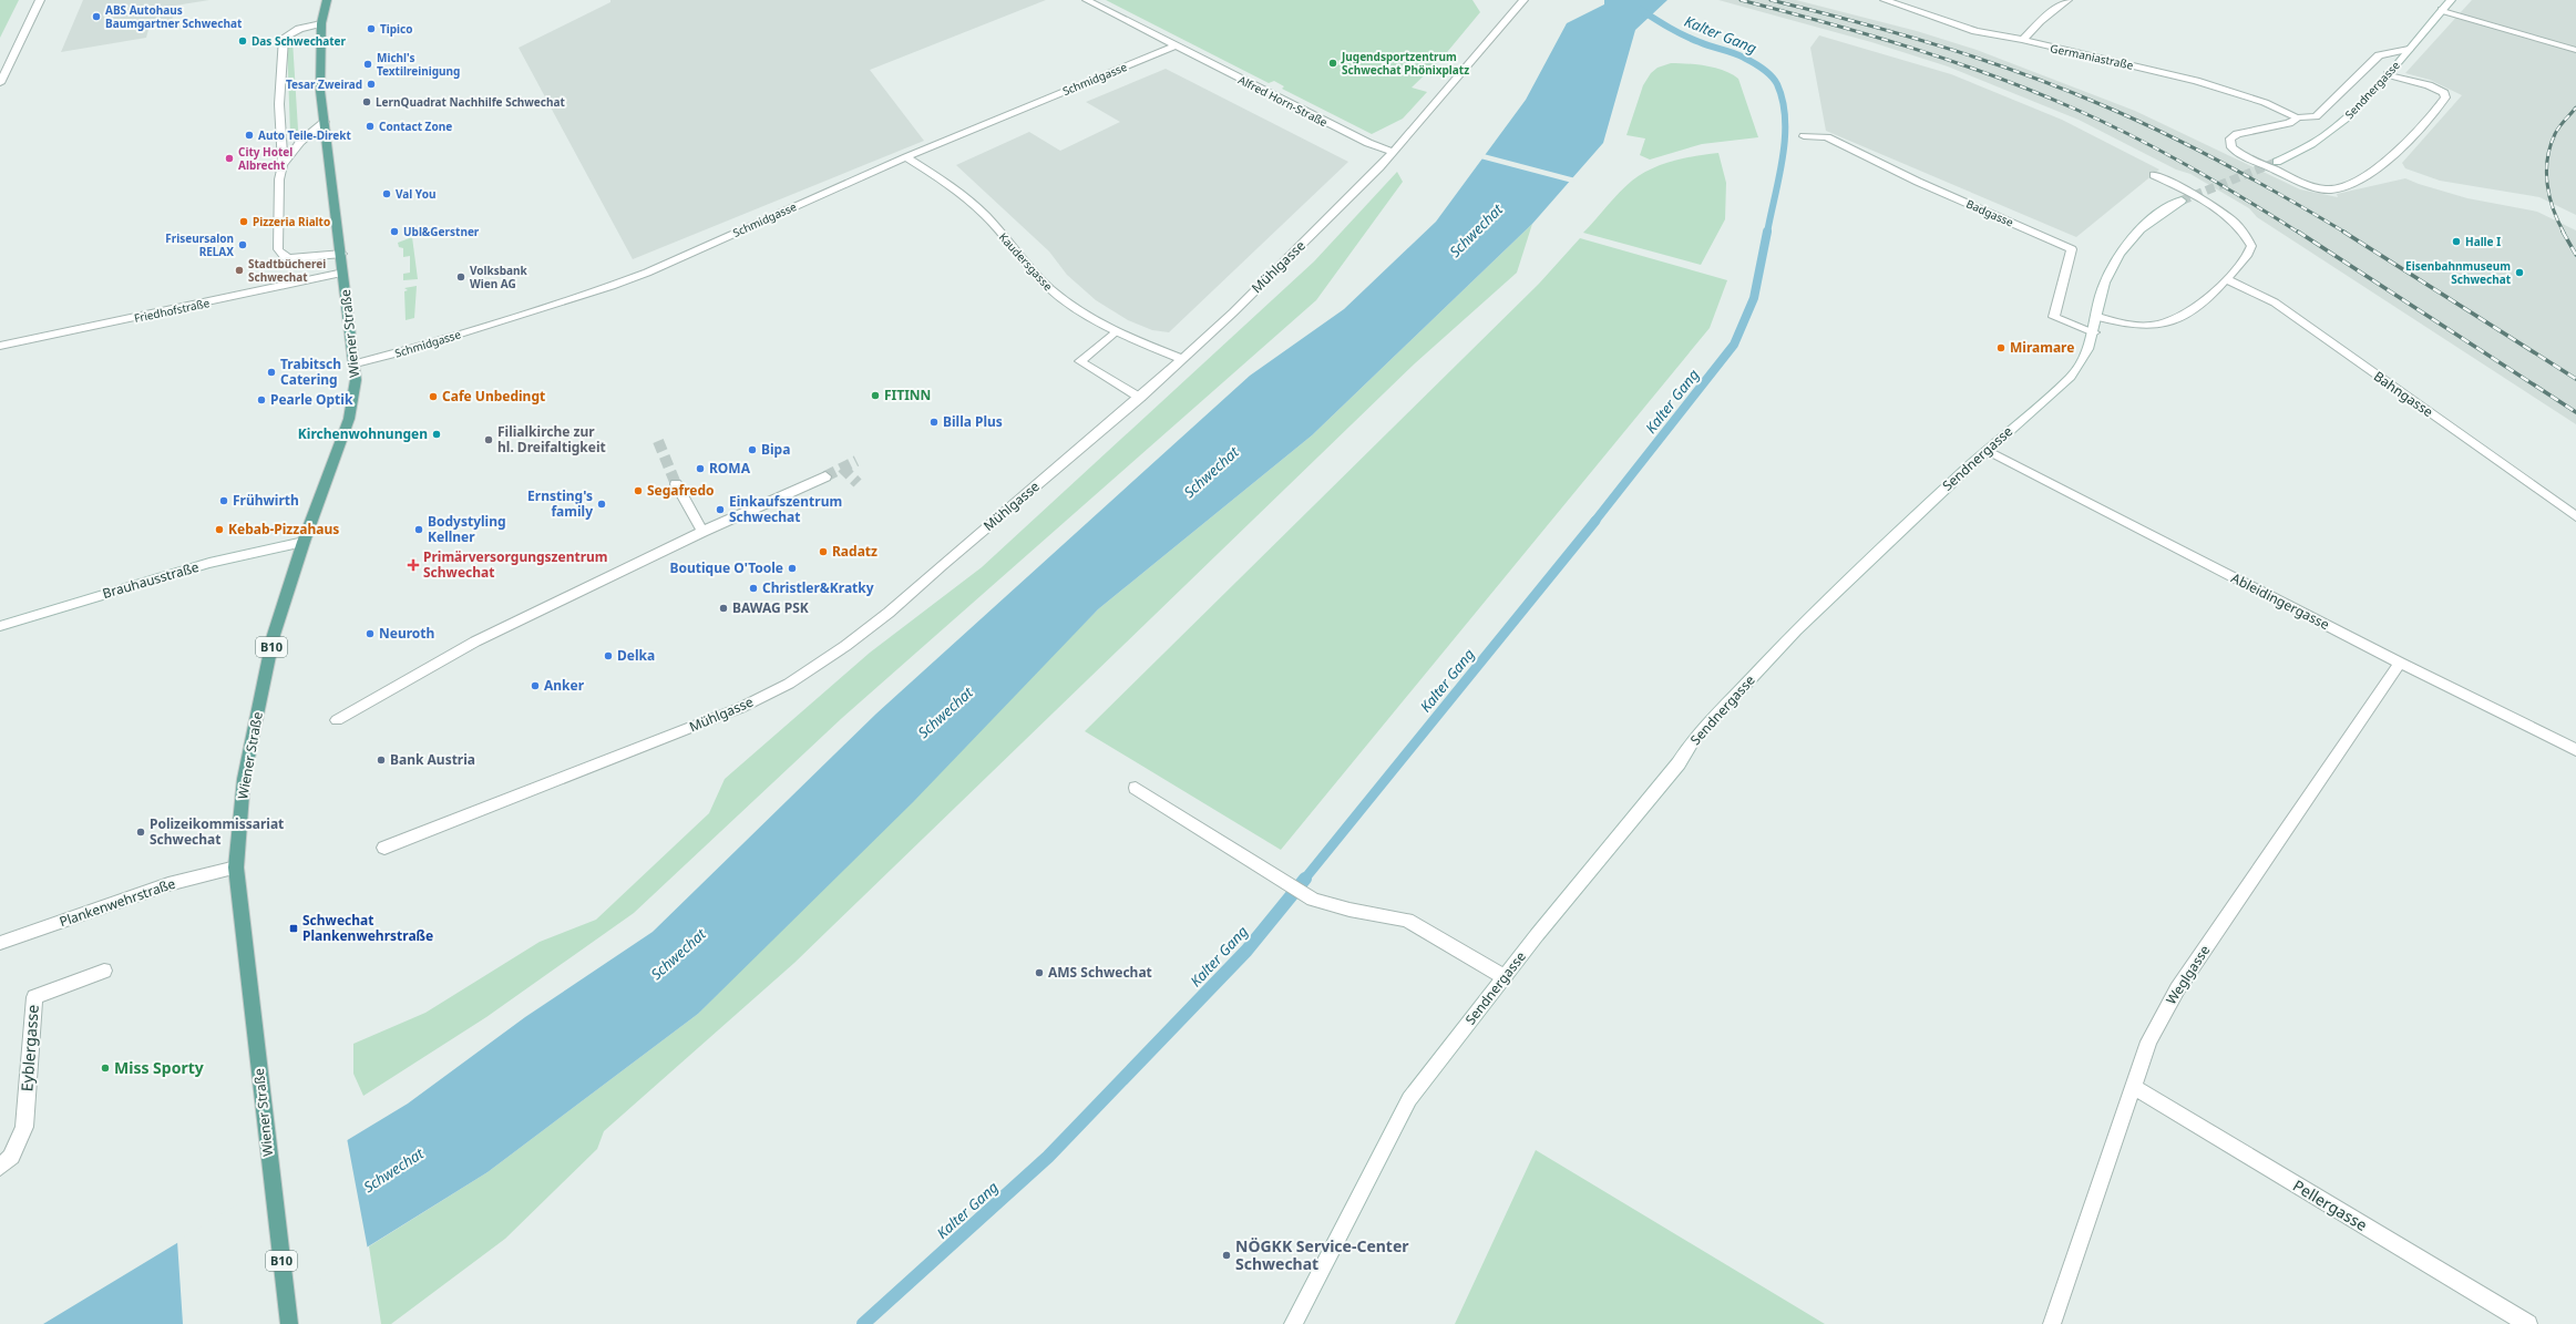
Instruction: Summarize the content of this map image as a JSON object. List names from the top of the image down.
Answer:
{
  "streets": {
    "main road": ["Wiener Straße", "B10"],
    "street": [
      "Germaniastraße",
      "Schmidgasse",
      "Sendnergasse",
      "Alfred Horn-Straße",
      "Badgasse",
      "Kaudersgasse",
      "Mühlgasse",
      "Friedhofstraße",
      "Bahngasse",
      "Brauhausstraße",
      "Ableidingergasse",
      "Plankenwehrstraße",
      "Weglgasse",
      "Eyblergasse",
      "Pellergasse"
    ]
  },
  "crossings": [
    ["Schmidgasse", "Alfred Horn-Straße"],
    ["Schmidgasse", "Kaudersgasse"],
    ["Schmidgasse", "Wiener Straße"],
    ["Sendnergasse", "Badgasse"],
    ["Sendnergasse", "Ableidingergasse"],
    ["Alfred Horn-Straße", "Mühlgasse"],
    ["Kaudersgasse", "Mühlgasse"],
    ["Friedhofstraße", "Wiener Straße"],
    ["Wiener Straße", "Brauhausstraße"],
    ["Wiener Straße", "Plankenwehrstraße"],
    ["Ableidingergasse", "Weglgasse"],
    ["Weglgasse", "Pellergasse"]
  ],
  "water": ["Kalter Gang", "Schwechat"],
  "places": {
    "other": [
      "ABS Autohaus Baumgartner Schwechat",
      "Tipico",
      "Das Schwechater",
      "Jugendsportzentrum Schwechat Phönixplatz",
      "Michl's Textilreinigung",
      "Tesar Zweirad",
      "LernQuadrat Nachhilfe Schwechat",
      "Contact Zone",
      "Auto Teile-Direkt",
      "City Hotel Albrecht",
      "Val You",
      "Pizzeria Rialto",
      "Ubl&Gerstner",
      "Halle I",
      "Friseursalon RELAX",
      "Stadtbücherei Schwechat",
      "Eisenbahnmuseum Schwechat",
      "Volksbank Wien AG",
      "Miramare",
      "Trabitsch Catering",
      "FITINN",
      "Cafe Unbedingt",
      "Pearle Optik",
      "Billa Plus",
      "Kirchenwohnungen",
      "Filialkirche zur hl. Dreifaltigkeit",
      "Bipa",
      "ROMA",
      "Segafredo",
      "Frühwirth",
      "Ernsting's family",
      "Einkaufszentrum Schwechat",
      "Kebab-Pizzahaus",
      "Bodystyling Kellner",
      "Radatz",
      "Boutique O'Toole",
      "Christler&Kratky",
      "BAWAG PSK",
      "Neuroth",
      "Delka",
      "Anker",
      "Bank Austria",
      "Polizeikommissariat Schwechat",
      "AMS Schwechat",
      "Miss Sporty",
      "NÖGKK Service-Center Schwechat"
    ],
    "health": ["Primärversorgungszentrum Schwechat"],
    "transit": ["Schwechat Plankenwehrstraße"]
  }
}
